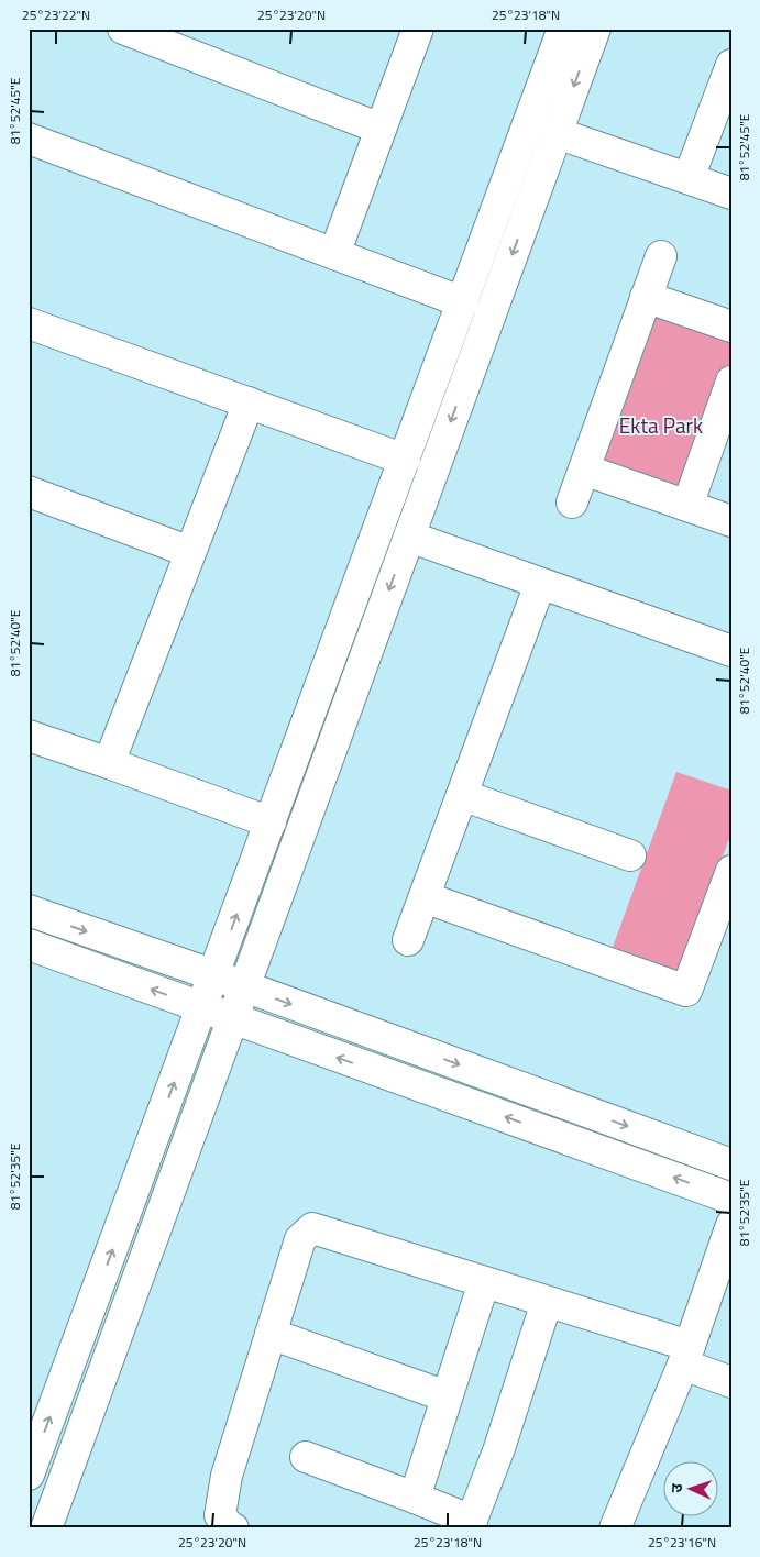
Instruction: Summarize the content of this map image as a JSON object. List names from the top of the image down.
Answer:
{
  "parks": ["Ekta Park"],
  "north": "left",
  "coordinates": [
    "25°23'22\"N",
    "25°23'20\"N",
    "25°23'18\"N",
    "81°52'45\"E",
    "81°52'40\"E",
    "81°52'35\"E",
    "25°23'16\"N"
  ]
}
